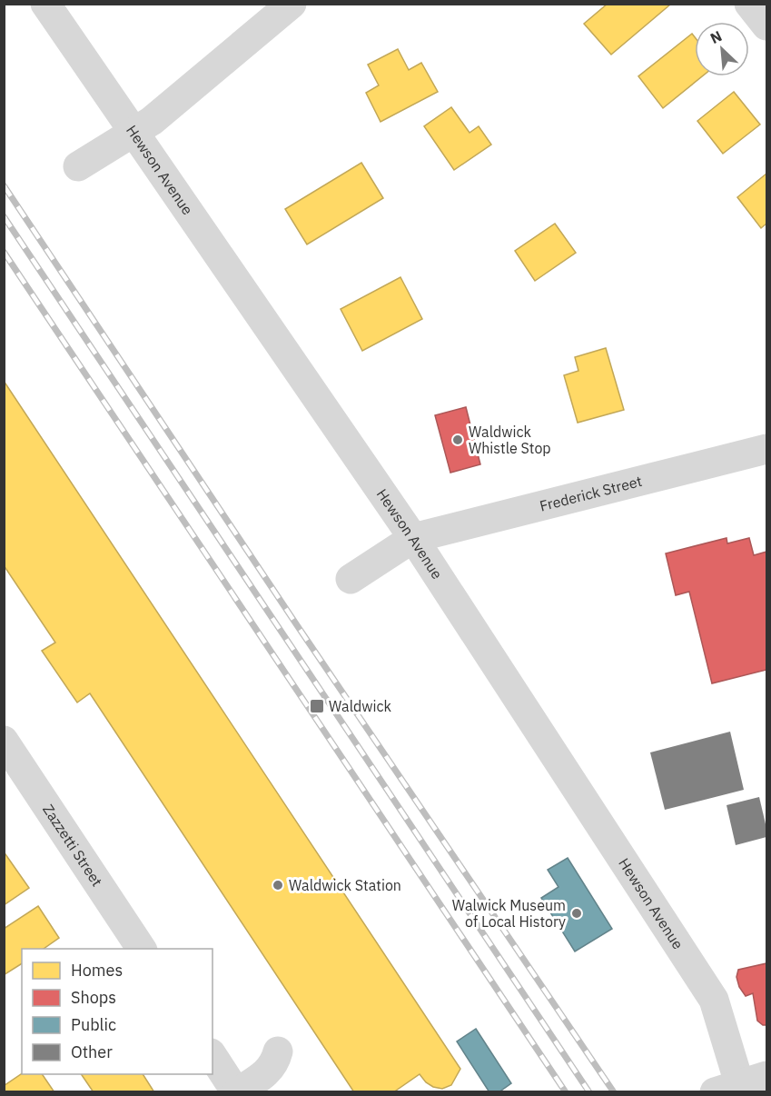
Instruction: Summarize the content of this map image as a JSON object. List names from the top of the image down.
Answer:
{
  "streets": {
    "street": ["Hewson Avenue", "Frederick Street", "Zazzetti Street"]
  },
  "crossings": [
    ["Hewson Avenue", "Frederick Street"]
  ],
  "places": {
    "other": ["Waldwick Whistle Stop", "Waldwick Station", "Walwick Museum of Local History"],
    "transit": ["Waldwick"]
  },
  "legend": [
    "Homes",
    "Shops",
    "Public",
    "Other"
  ],
  "north": "top left"
}
